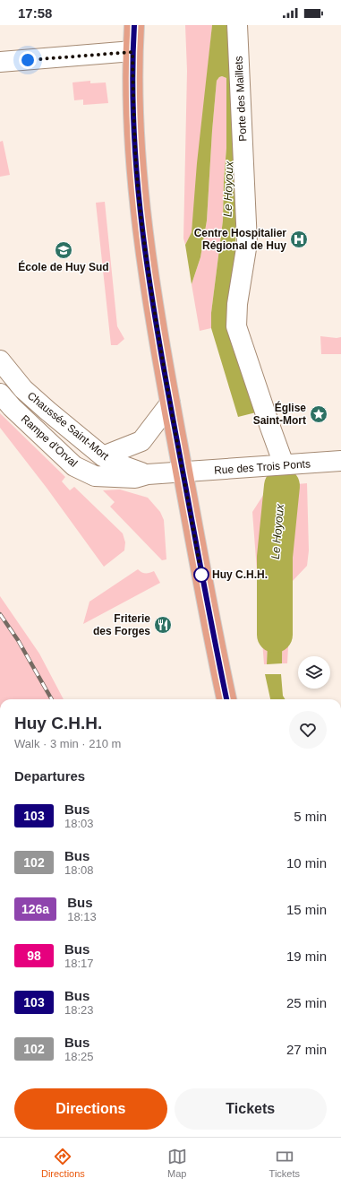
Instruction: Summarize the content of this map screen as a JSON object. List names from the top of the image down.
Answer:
{
  "streets": {
    "street": [
      "Porte des Maillets",
      "Chaussée Saint-Mort",
      "Rampe d'Orval",
      "Rue des Trois Ponts"
    ]
  },
  "crossings": [
    ["Porte des Maillets", "Rue des Trois Ponts"],
    ["Chaussée Saint-Mort", "Rampe d'Orval"],
    ["Chaussée Saint-Mort", "Rue des Trois Ponts"],
    ["Rampe d'Orval", "Rue des Trois Ponts"]
  ],
  "water": ["Le Hoyoux"],
  "places": {
    "hospital": ["Centre Hospitalier Régional de Huy"],
    "school or university": ["École de Huy Sud"],
    "place": ["Église Saint-Mort"],
    "other": ["Huy C.H.H."],
    "restaurant": ["Friterie des Forges"]
  },
  "lines": ["bus line 103"],
  "page": {
    "status": "17:58",
    "heading": [
      ["Huy C.H.H.", "Walk · 3 min · 210 m"],
      "Departures"
    ],
    "list": [
      {
        "mark": "103",
        "name": "Bus",
        "note": "18:03",
        "value": "5 min"
      },
      {
        "mark": "102",
        "name": "Bus",
        "note": "18:08",
        "value": "10 min"
      },
      {
        "mark": "126a",
        "name": "Bus",
        "note": "18:13",
        "value": "15 min"
      },
      {
        "mark": "98",
        "name": "Bus",
        "note": "18:17",
        "value": "19 min"
      },
      {
        "mark": "103",
        "name": "Bus",
        "note": "18:23",
        "value": "25 min"
      },
      {
        "mark": "102",
        "name": "Bus",
        "note": "18:25",
        "value": "27 min"
      }
    ],
    "buttons": ["Directions", "Tickets"],
    "tabs": ["Directions", "Map", "Tickets"]
  }
}
